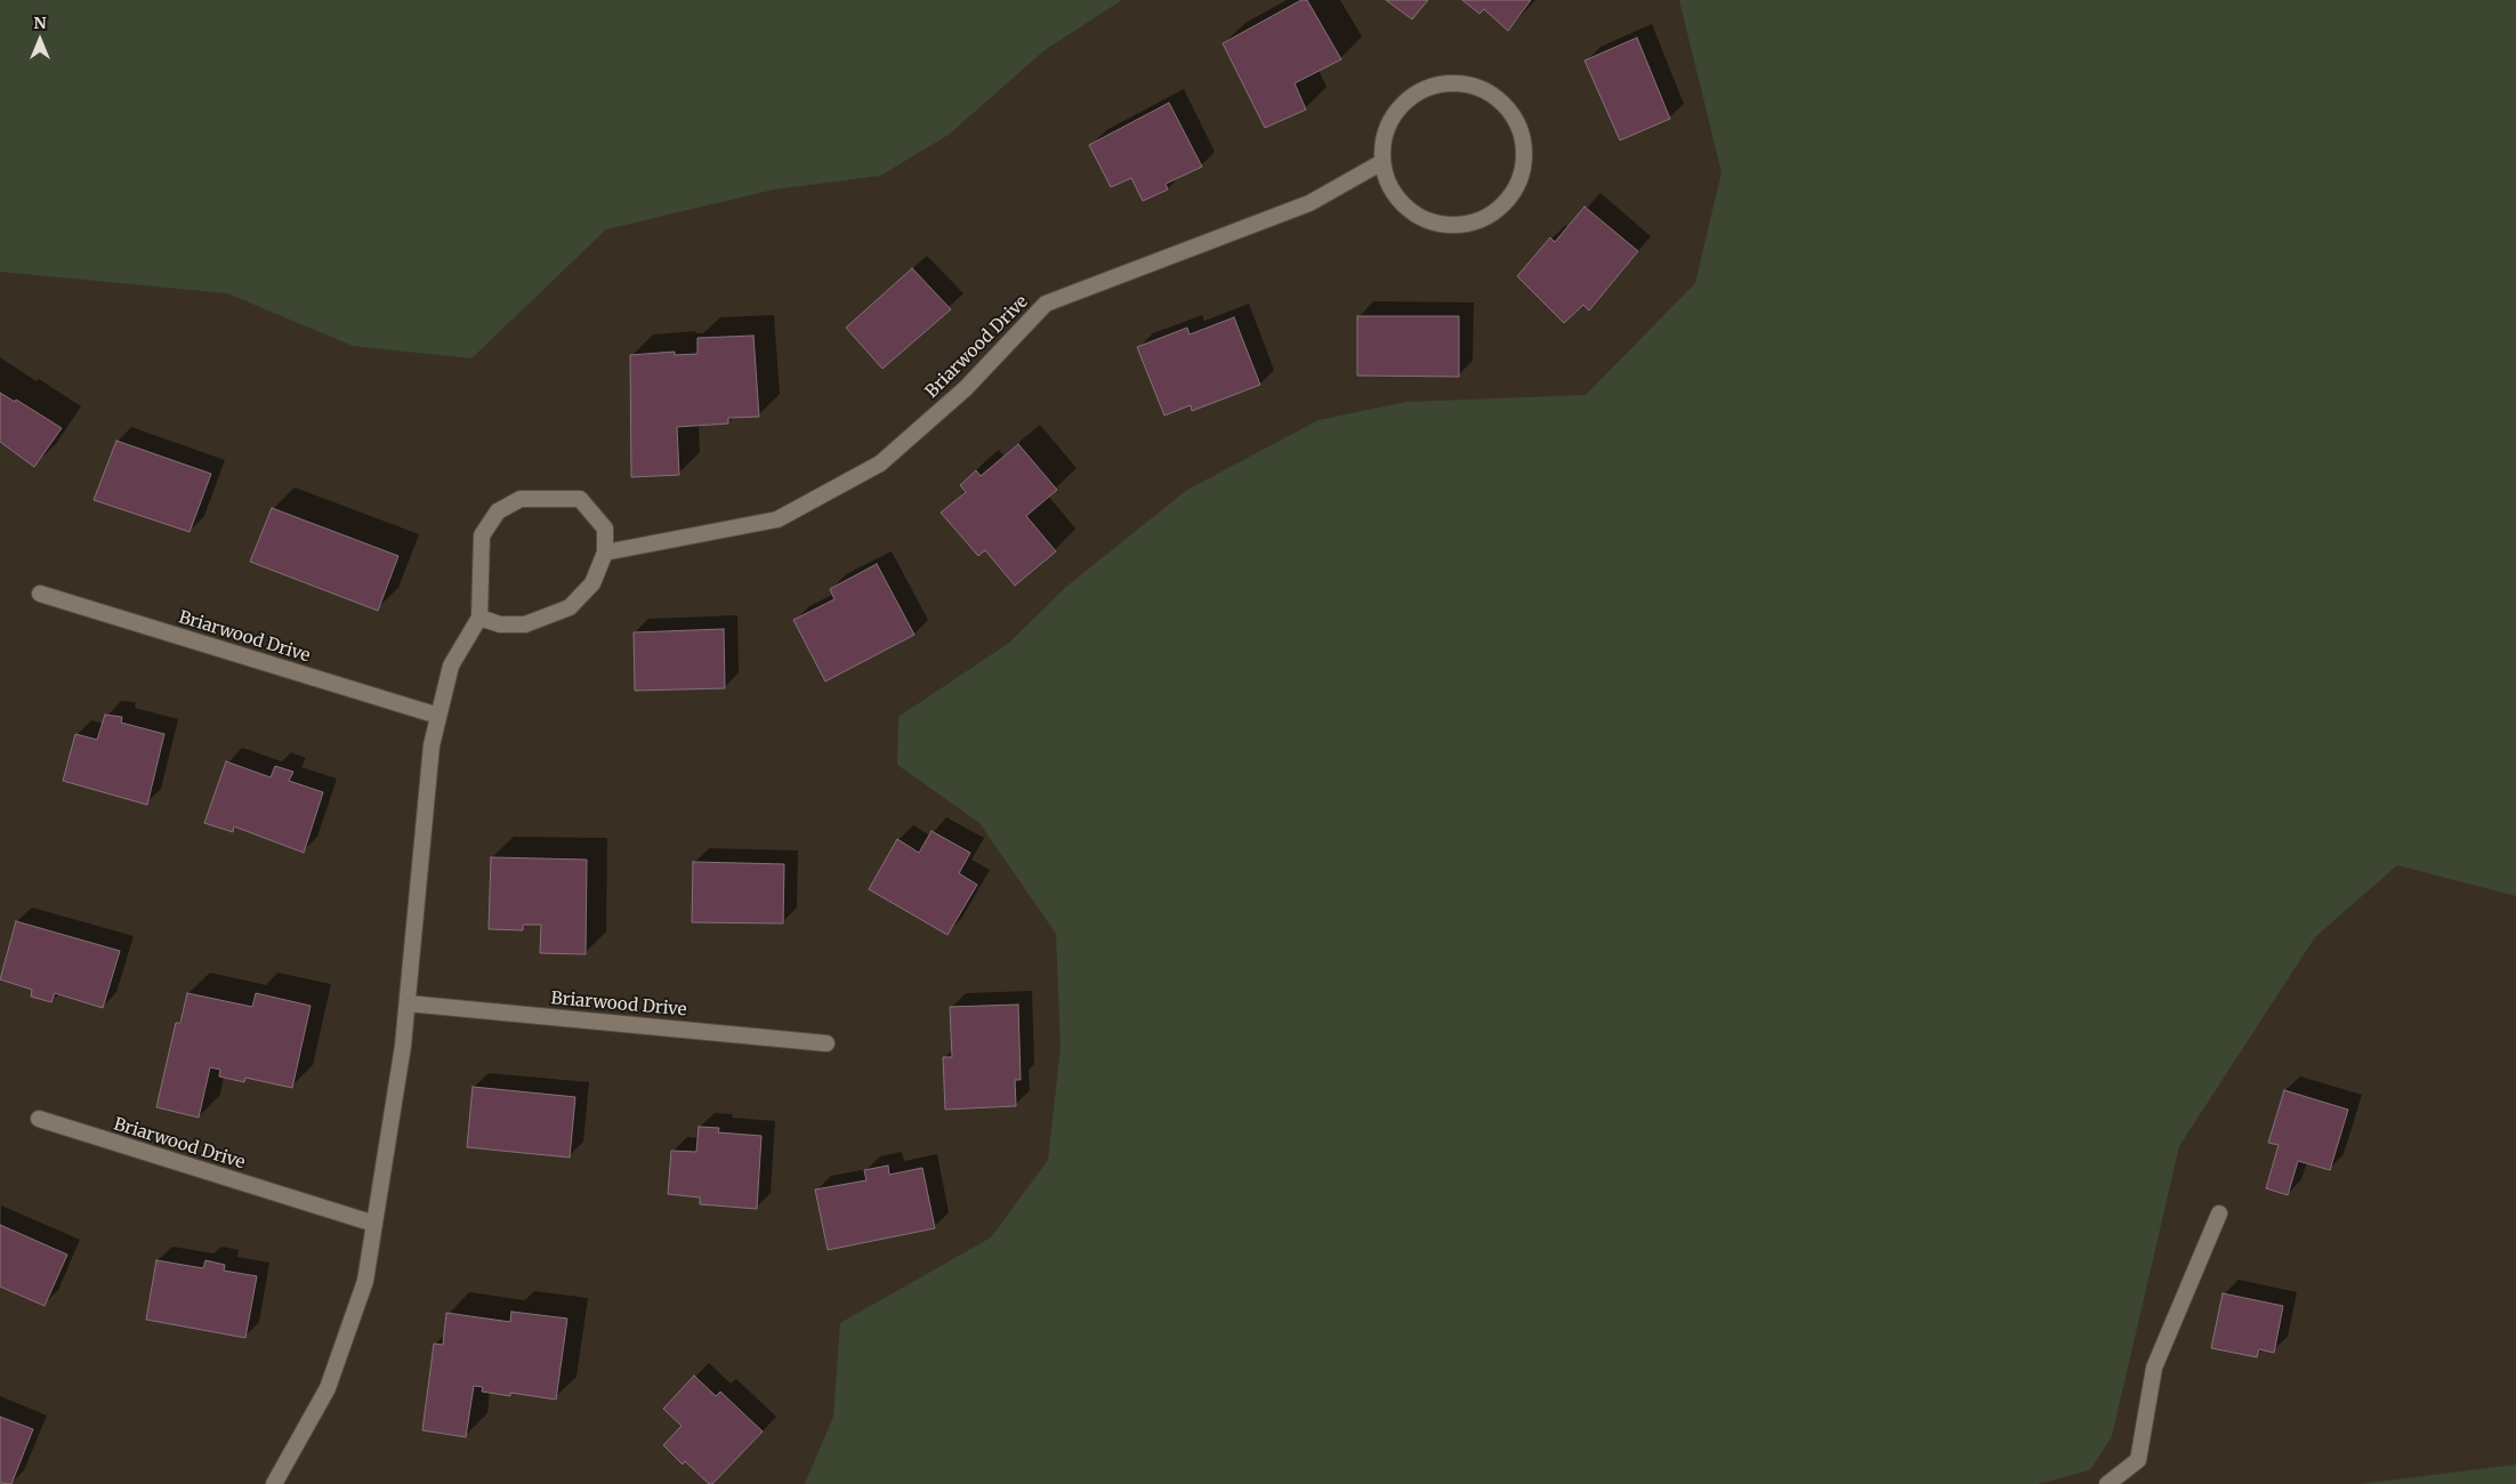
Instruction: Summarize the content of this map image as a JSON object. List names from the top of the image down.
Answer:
{
  "streets": {
    "street": ["Briarwood Drive"]
  },
  "north": "top"
}
